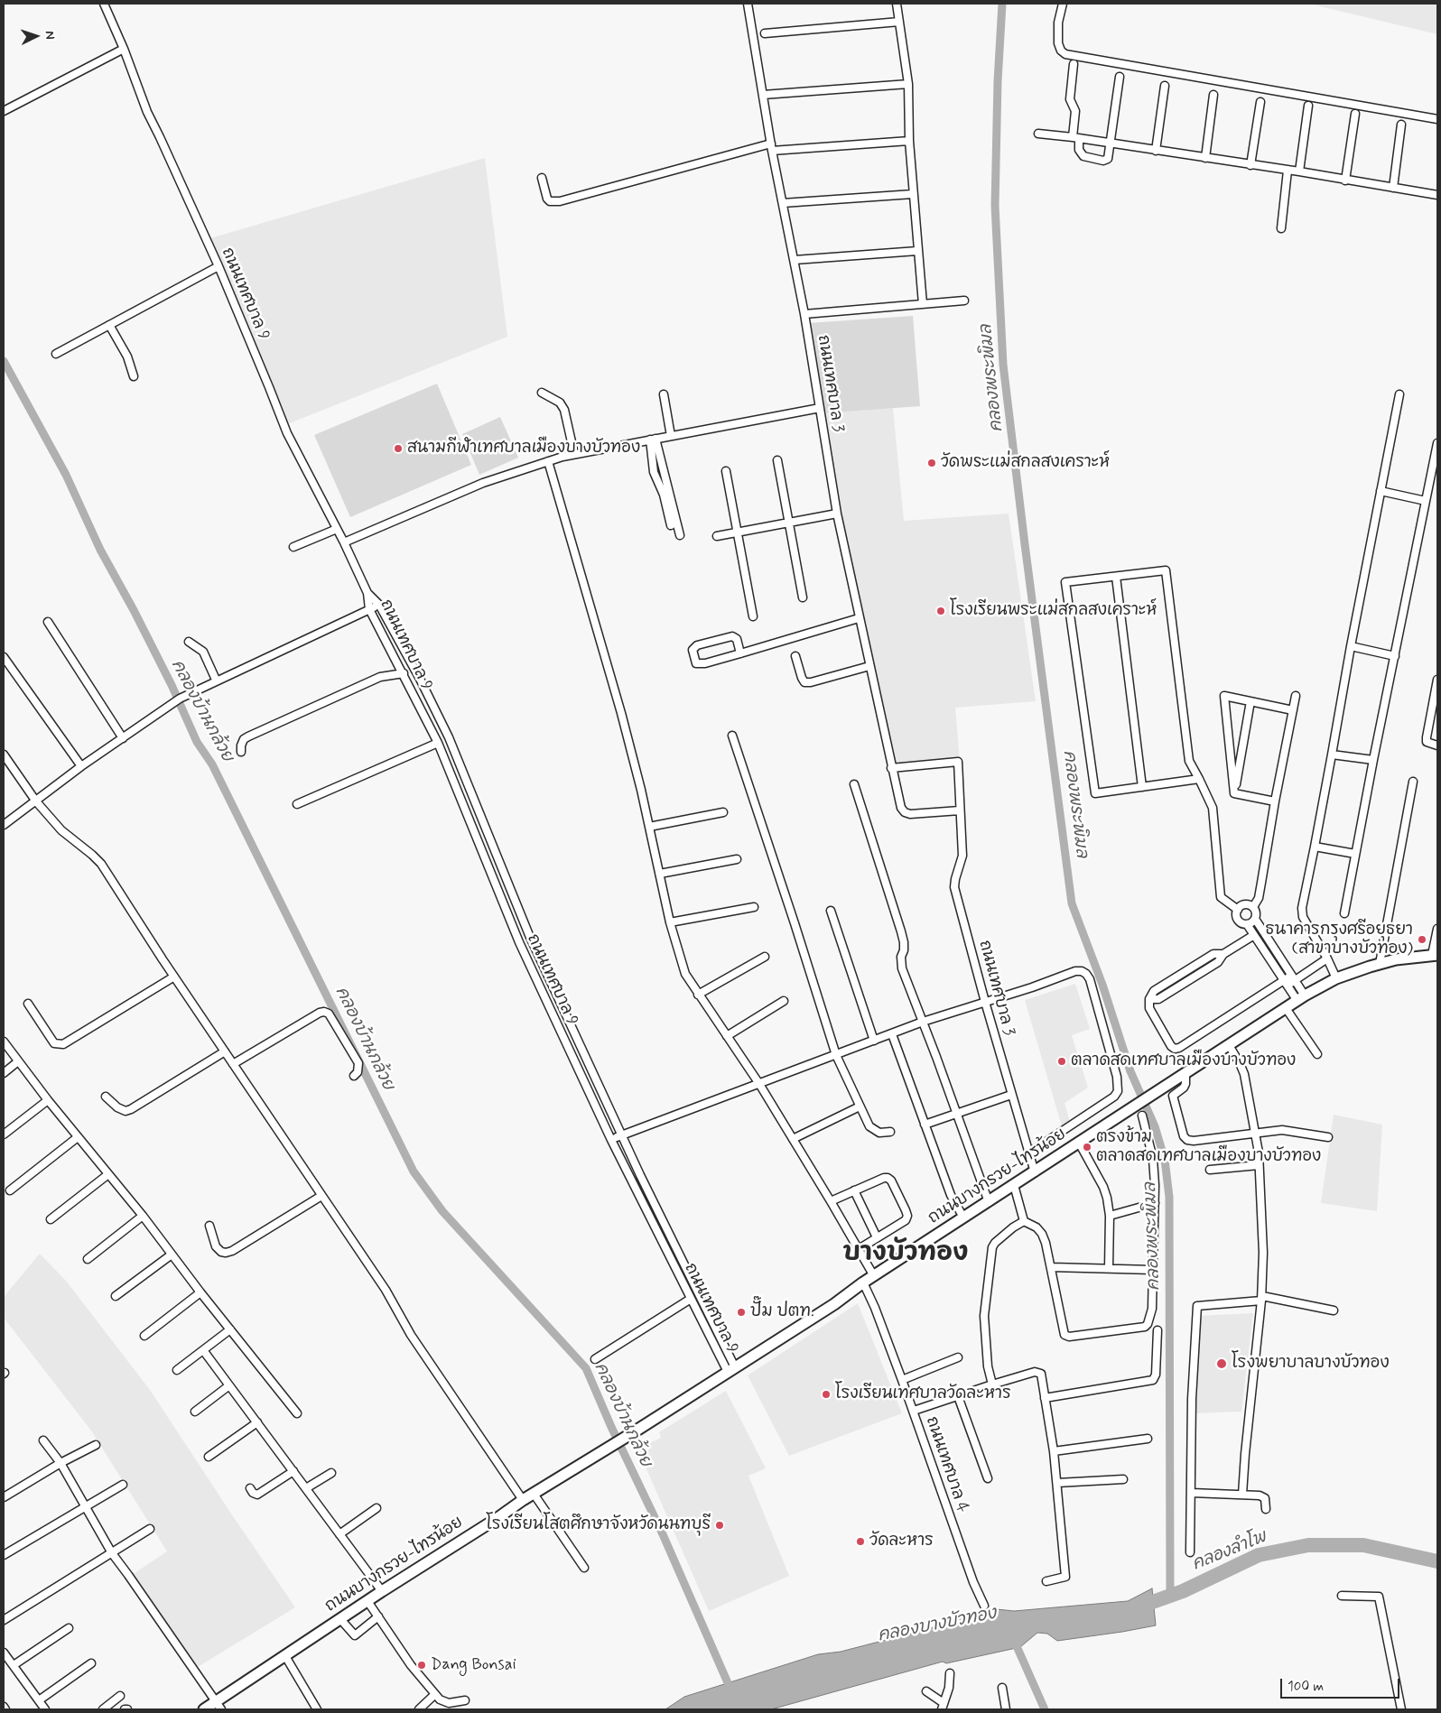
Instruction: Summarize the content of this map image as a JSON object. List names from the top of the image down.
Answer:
{
  "streets": {
    "main road": ["ถนนบางกรวย-ไทรน้อย"],
    "street": ["ถนนเทศบาล 9", "ถนนเทศบาล 3", "ถนนเทศบาล 4"]
  },
  "crossings": [
    ["ถนนเทศบาล 9", "ถนนบางกรวย-ไทรน้อย"],
    ["ถนนเทศบาล 3", "ถนนบางกรวย-ไทรน้อย"],
    ["ถนนบางกรวย-ไทรน้อย", "ถนนเทศบาล 4"]
  ],
  "districts": ["บางบัวทอง"],
  "water": [
    "คลองพระพิมล",
    "คลองบ้านกล้วย",
    "คลองลำโพ",
    "คลองบางบัวทอง"
  ],
  "places": [
    "สนามกีฬาเทศบาลเมืองบางบัวทอง",
    "วัดพระแม่สกลสงเคราะห์",
    "โรงเรียนพระแม่สกลสงเคราะห์",
    "ธนาคารกรุงศรีอยุธยา (สาขาบางบัวทอง)",
    "ตลาดสดเทศบาลเมืองบางบัวทอง",
    "ตรงข้าม ตลาดสดเทศบาลเมืองบางบัวทอง",
    "ปั๊ม ปตท.",
    "โรงพยาบาลบางบัวทอง",
    "โรงเรียนเทศบาลวัดละหาร",
    "โรงเรียนโสตศึกษาจังหวัดนนทบุรี",
    "วัดละหาร",
    "Dang Bonsai"
  ],
  "scale_bar": "100 m",
  "north": "right"
}
